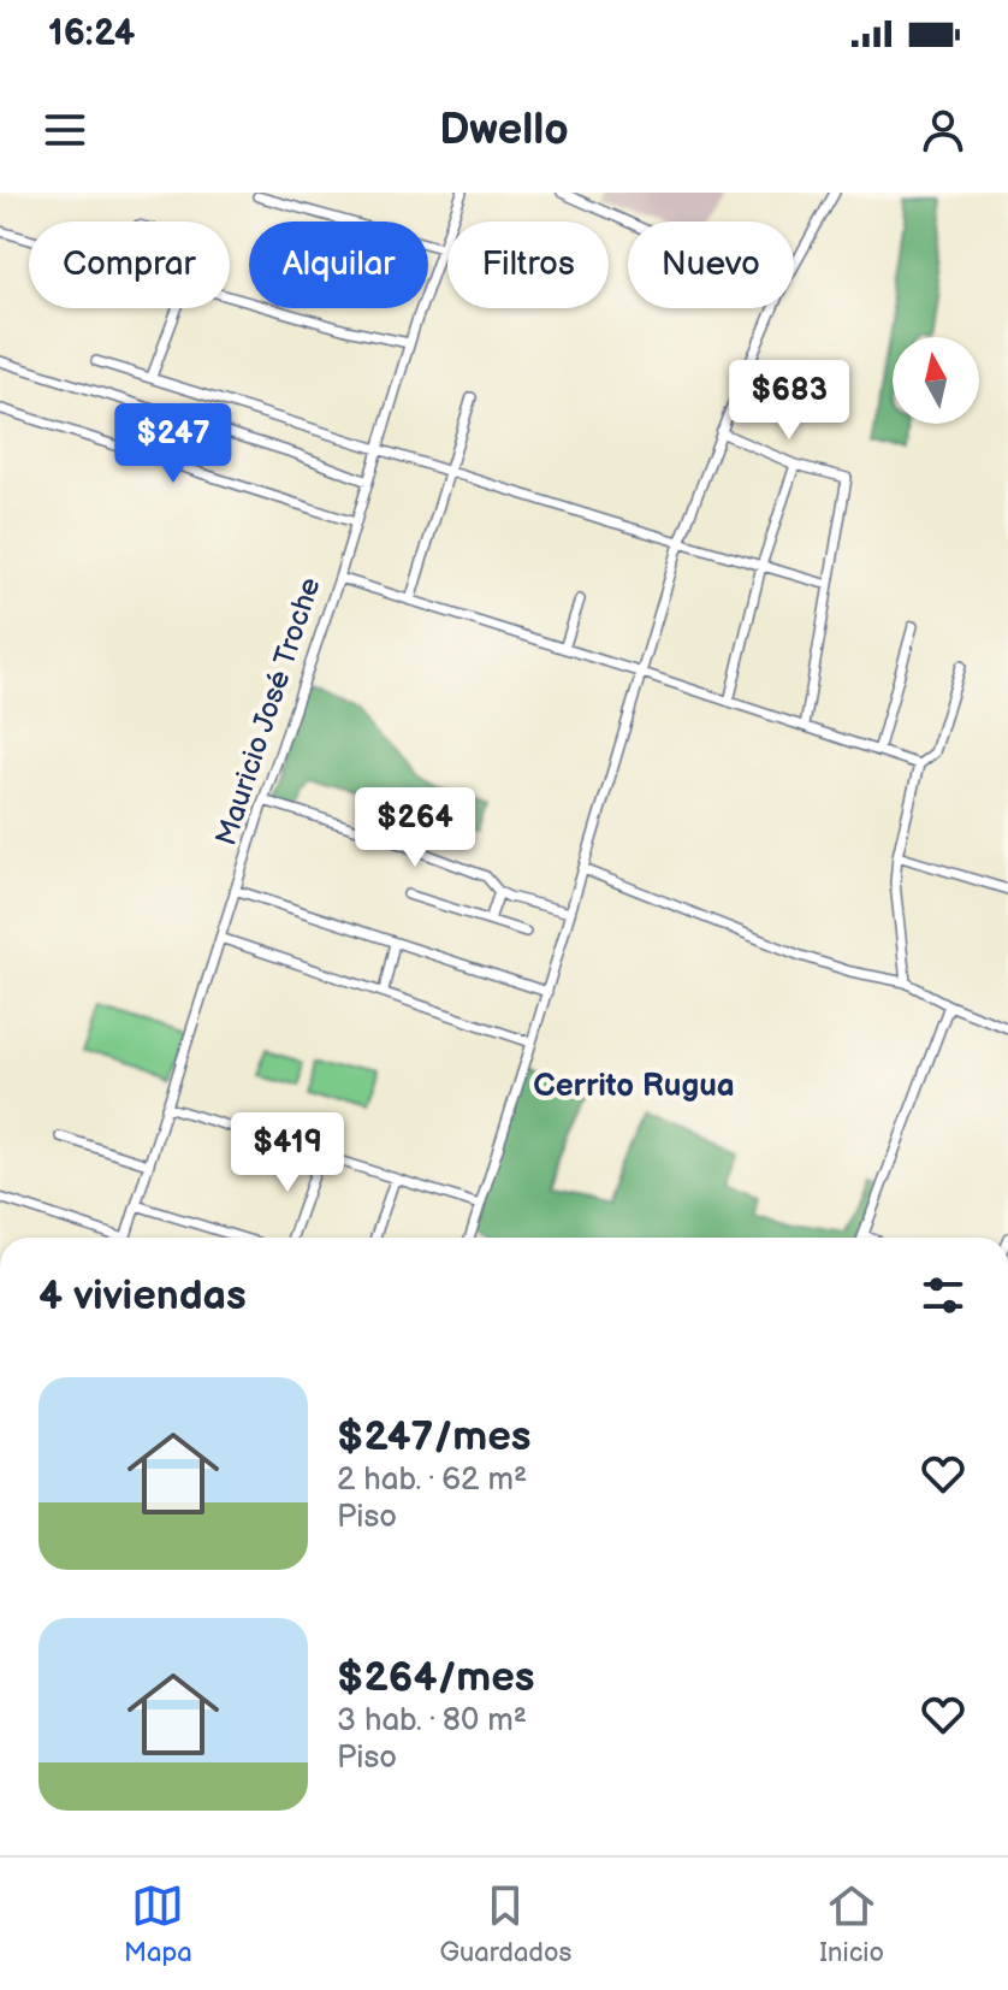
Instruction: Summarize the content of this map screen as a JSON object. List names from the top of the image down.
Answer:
{
  "streets": {
    "street": ["Mauricio José Troche"]
  },
  "districts": ["Cerrito Rugua"],
  "north": "top",
  "page": {
    "status": "16:24",
    "header": "Dwello",
    "chip": [
      "Comprar",
      "Alquilar",
      "Filtros",
      "Nuevo"
    ],
    "price": [
      "$683",
      "$247",
      "$264",
      "$419"
    ],
    "heading": "4 viviendas",
    "list": [
      {
        "name": "$247/mes",
        "note": "2 hab. · 62 m² · Piso"
      },
      {
        "name": "$264/mes",
        "note": "3 hab. · 80 m² · Piso"
      }
    ],
    "tabs": ["Mapa", "Guardados", "Inicio"]
  }
}
